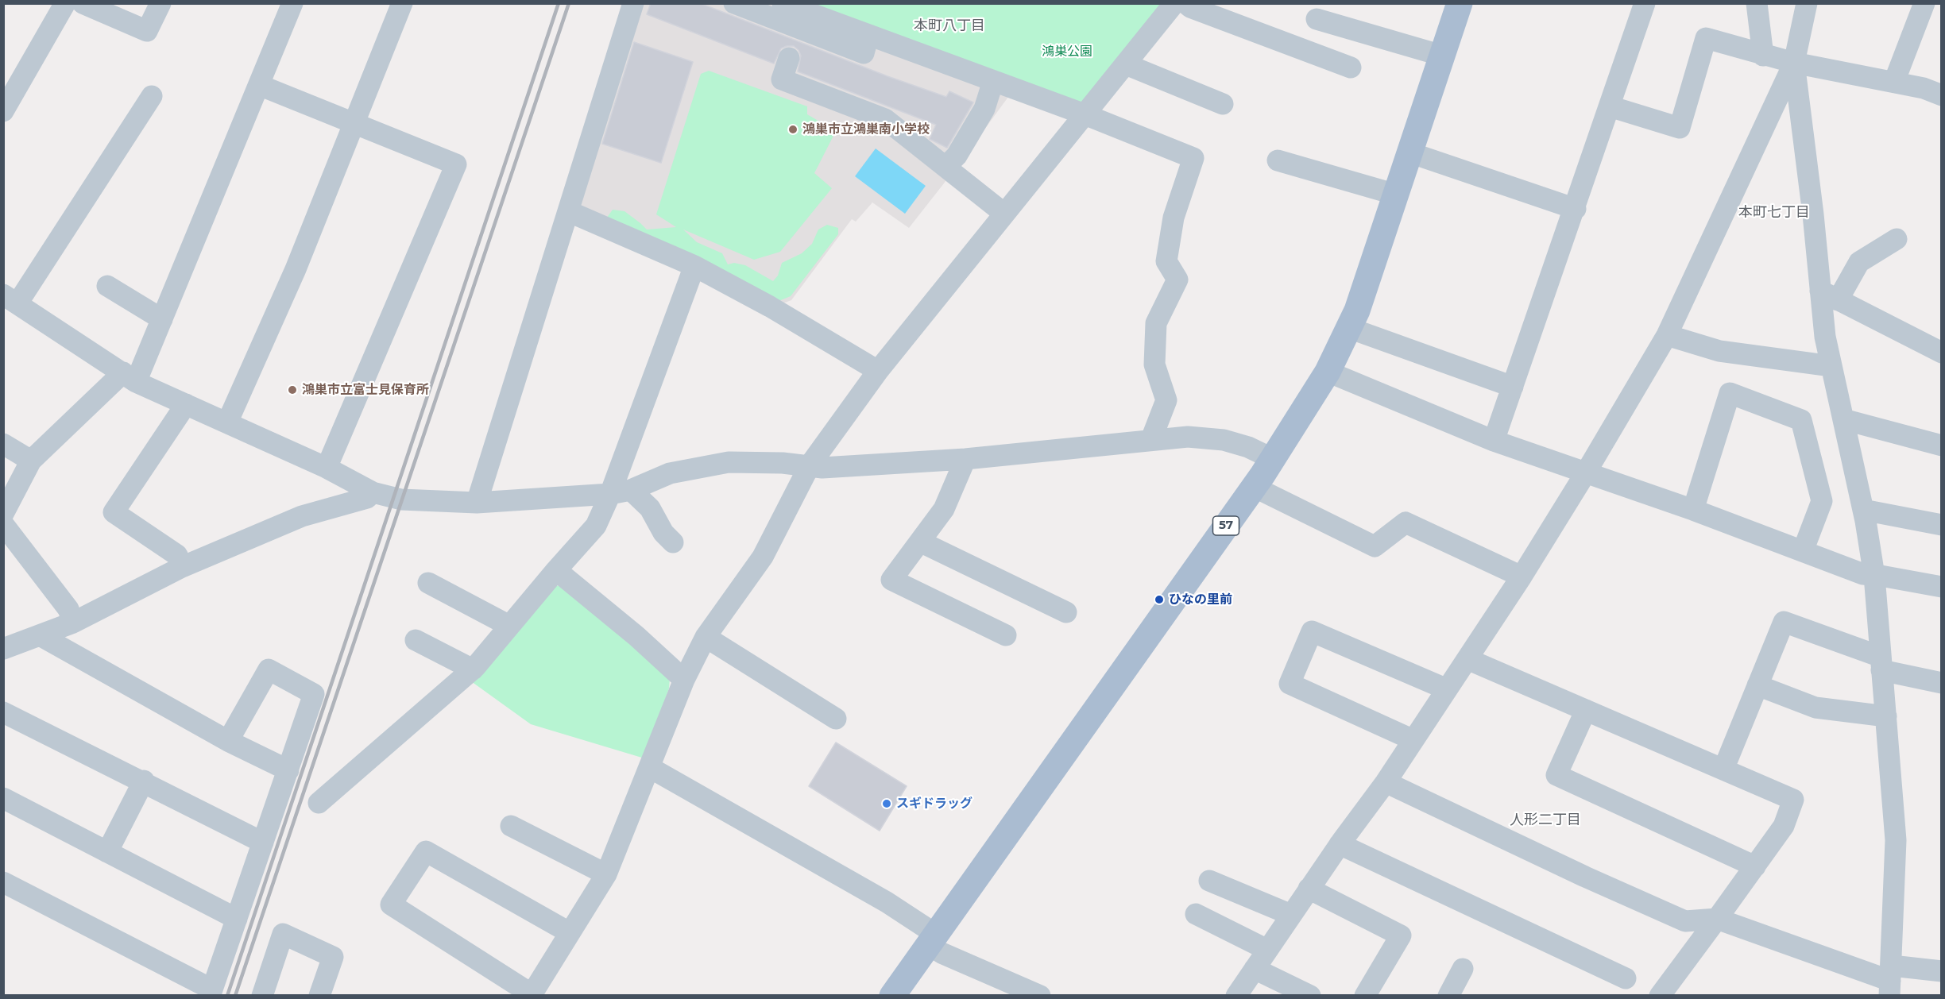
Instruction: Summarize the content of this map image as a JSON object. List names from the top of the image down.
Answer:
{
  "streets": {
    "main road": ["57"]
  },
  "districts": ["本町八丁目", "本町七丁目", "人形二丁目"],
  "parks": ["鴻巣公園"],
  "places": [
    "鴻巣市立鴻巣南小学校",
    "鴻巣市立富士見保育所",
    "ひなの里前",
    "スギドラッグ"
  ]
}
